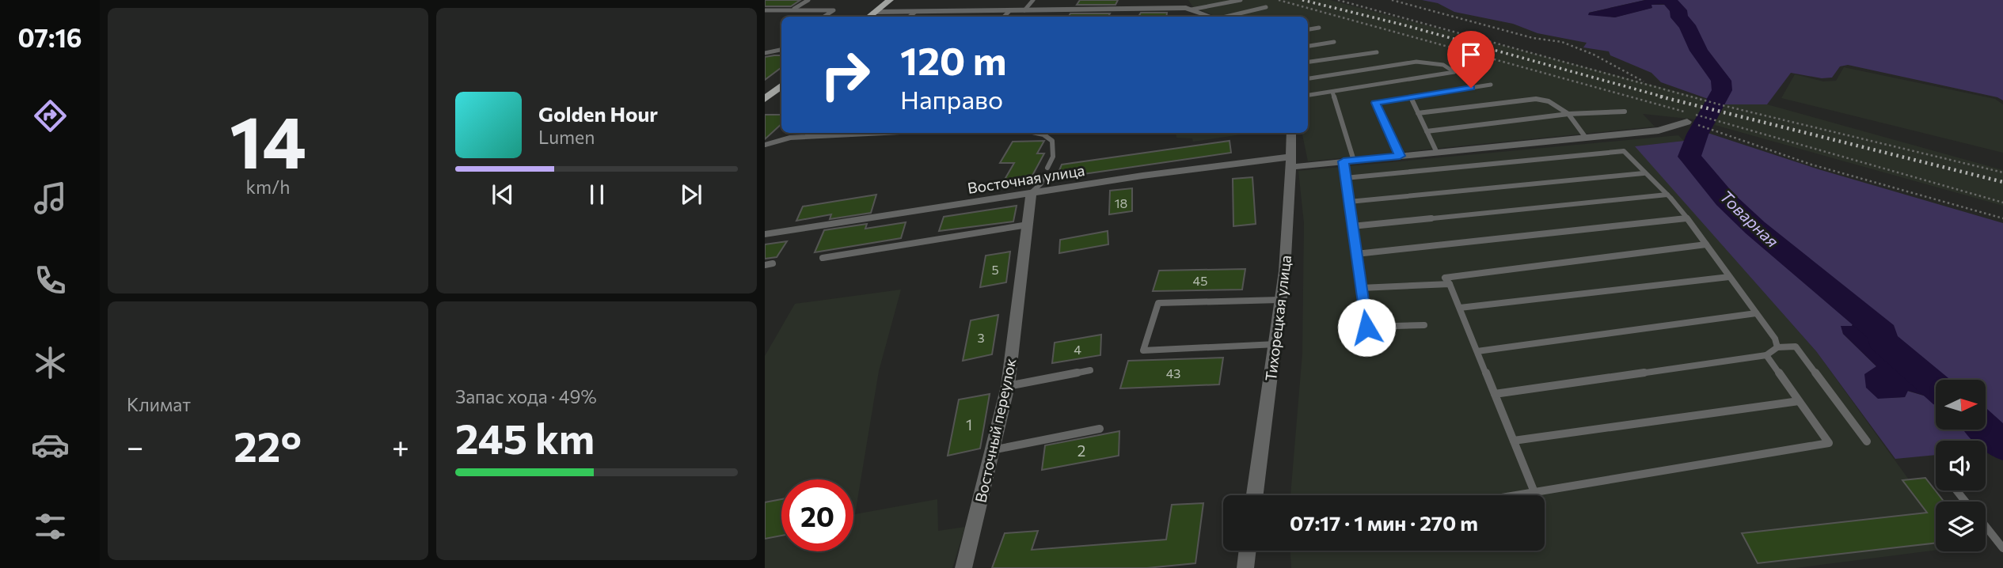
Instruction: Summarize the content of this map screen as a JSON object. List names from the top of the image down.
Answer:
{
  "streets": {
    "street": ["Восточная улица", "Тихорецкая улица", "Восточный переулок"]
  },
  "crossings": [
    ["Восточная улица", "Тихорецкая улица"],
    ["Восточная улица", "Восточный переулок"]
  ],
  "water": ["Товарная"],
  "house_numbers": [
    "18",
    "5",
    "45",
    "3",
    "4",
    "43",
    "1",
    "2"
  ],
  "north": "right",
  "page": {
    "tabs": "07:16",
    "tile": [
      ["14", "km/h"],
      "Климат",
      ["Запас хода · 49%", "245 km"]
    ],
    "turn": ["120 m", "Направо"],
    "song": ["Golden Hour", "Lumen"],
    "heat": ["−", "22°", "+"],
    "limit": "20",
    "trip": "07:17 · 1 мин · 270 m"
  }
}
